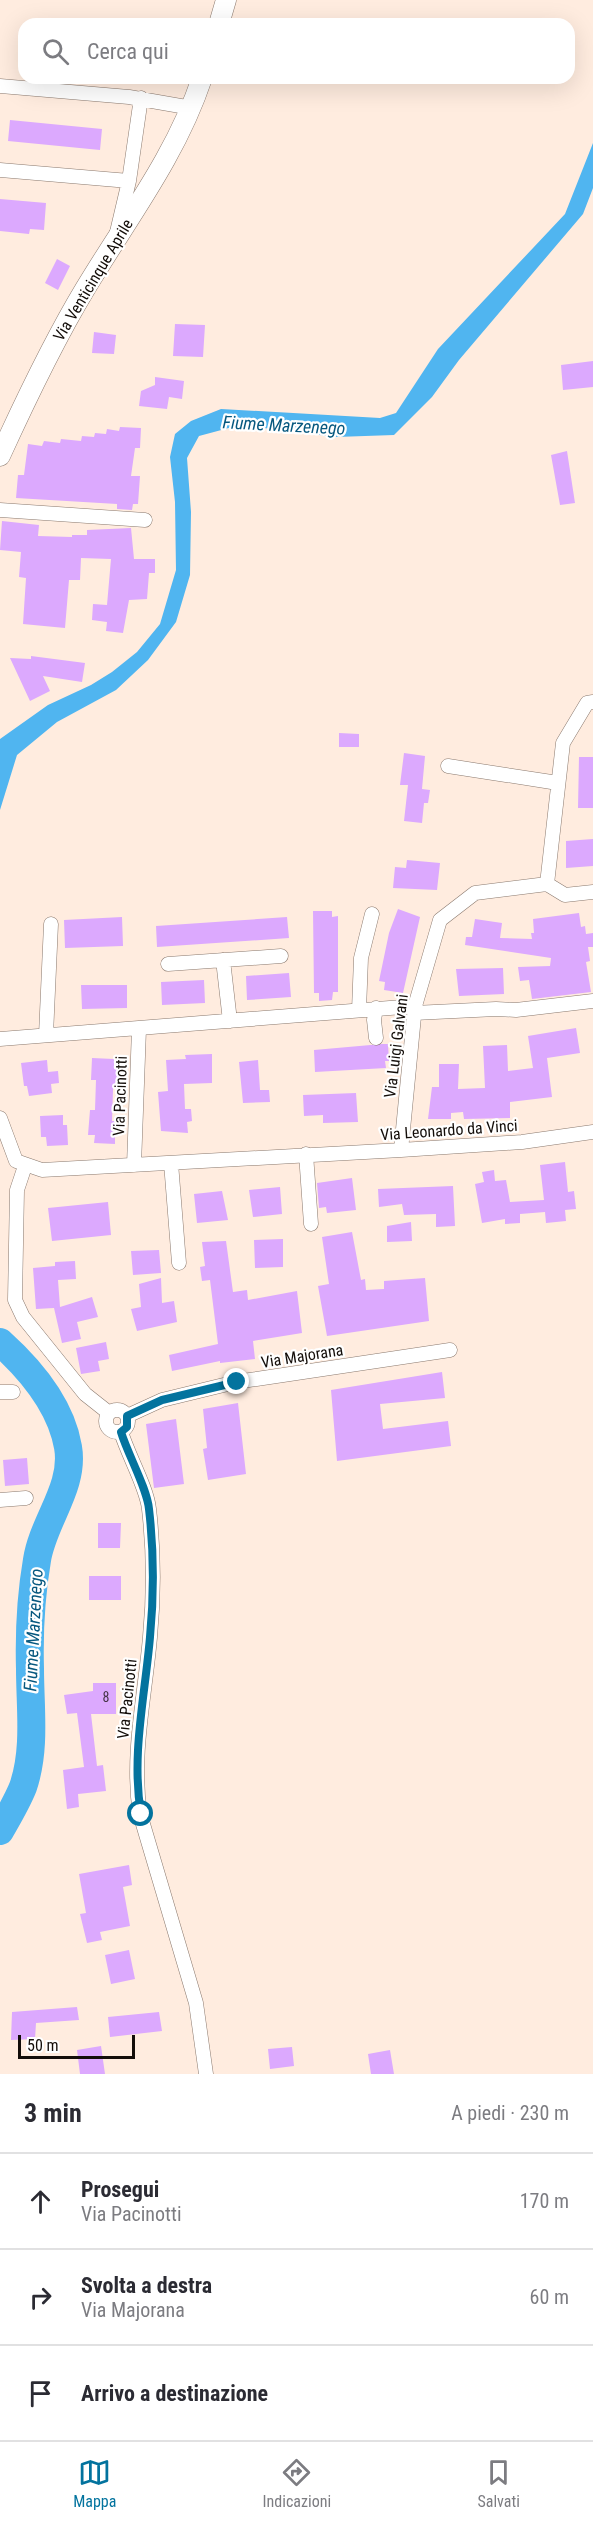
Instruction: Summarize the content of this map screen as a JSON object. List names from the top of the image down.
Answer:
{
  "streets": {
    "main road": ["Via Venticinque Aprile"],
    "street": [
      "Via Luigi Galvani",
      "Via Pacinotti",
      "Via Leonardo da Vinci",
      "Via Majorana"
    ]
  },
  "crossings": [
    ["Via Luigi Galvani", "Via Pacinotti"],
    ["Via Luigi Galvani", "Via Leonardo da Vinci"],
    ["Via Pacinotti", "Via Leonardo da Vinci"],
    ["Via Pacinotti", "Via Majorana"]
  ],
  "water": ["Fiume Marzenego"],
  "house_numbers": ["8"],
  "scale_bar": "50 m",
  "page": {
    "search": "Cerca qui",
    "scale": "50 m",
    "heading": ["3 min", "A piedi · 230 m"],
    "list": [
      ["Prosegui", "Via Pacinotti", "170 m"],
      ["Svolta a destra", "Via Majorana", "60 m"],
      "Arrivo a destinazione"
    ],
    "nav": ["Mappa", "Indicazioni", "Salvati"]
  }
}
